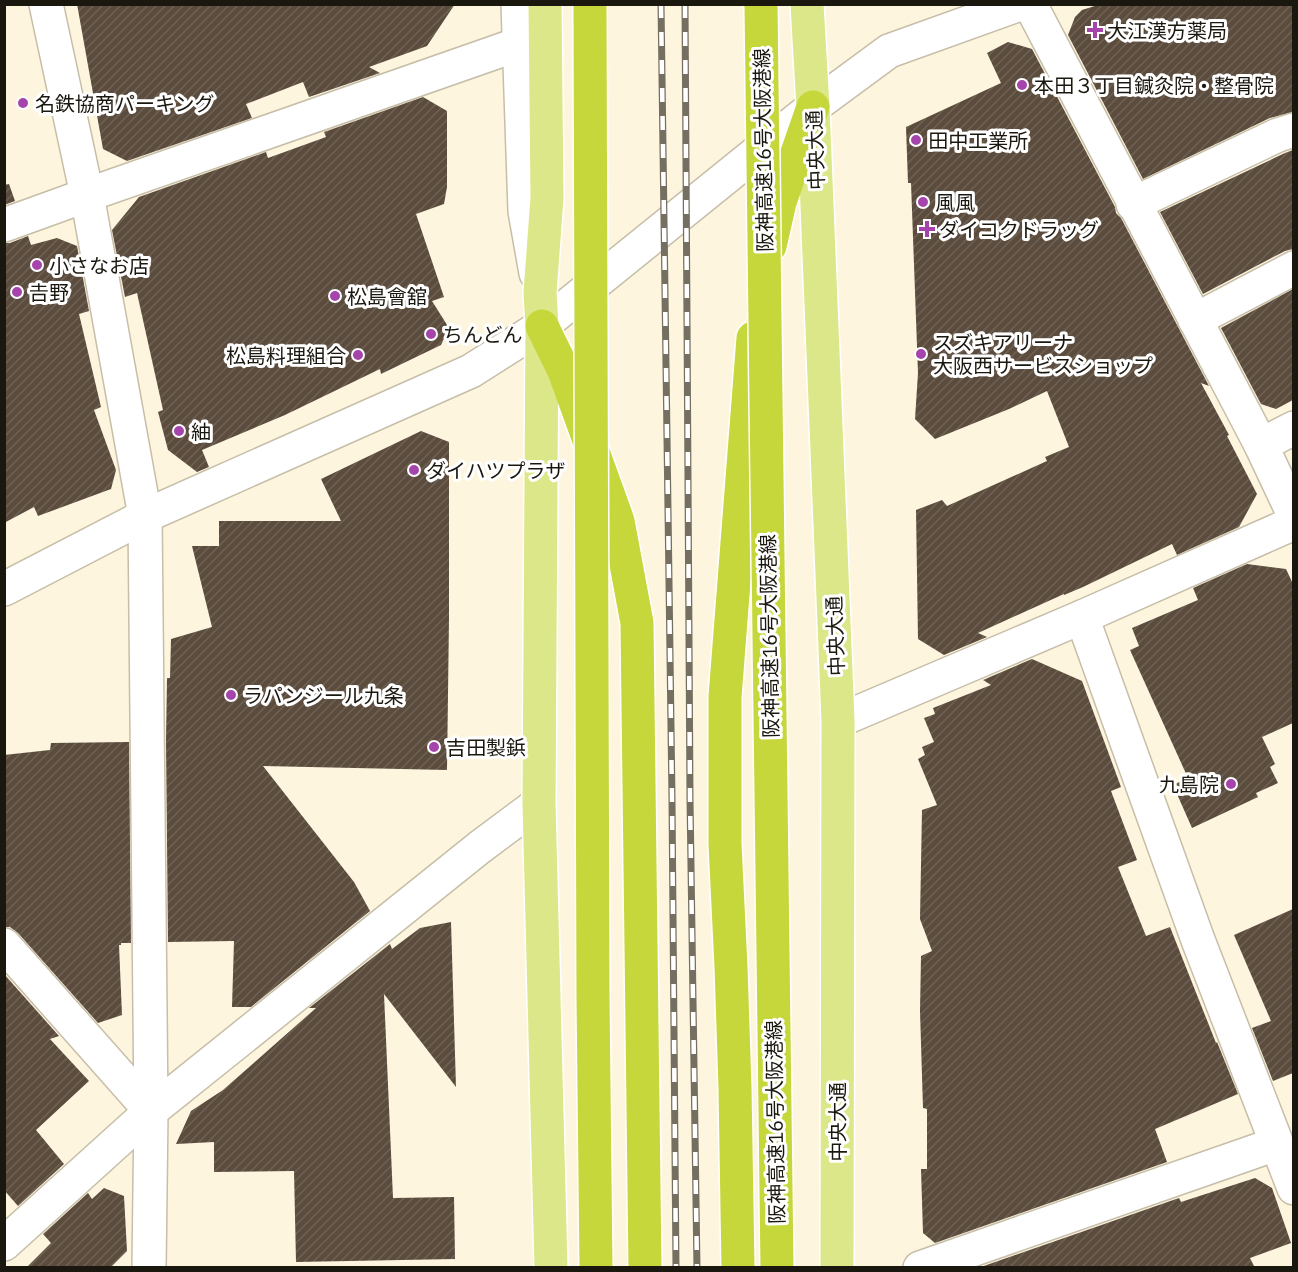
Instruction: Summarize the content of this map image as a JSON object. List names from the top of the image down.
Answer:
{
  "streets": {
    "highway": ["阪神高速16号大阪港線"],
    "main road": ["中央大通"]
  },
  "places": {
    "health": ["大江漢方薬局", "ダイコクドラッグ"],
    "other": [
      "本田３丁目鍼灸院・整骨院",
      "名鉄協商パーキング",
      "田中工業所",
      "風風",
      "小さなお店",
      "𠮷野",
      "松島會舘",
      "ちんどん",
      "スズキアリーナ 大阪西サービスショップ",
      "松島料理組合",
      "紬",
      "ダイハツプラザ",
      "ラパンジール九条",
      "吉田製鋲",
      "九島院"
    ]
  }
}
